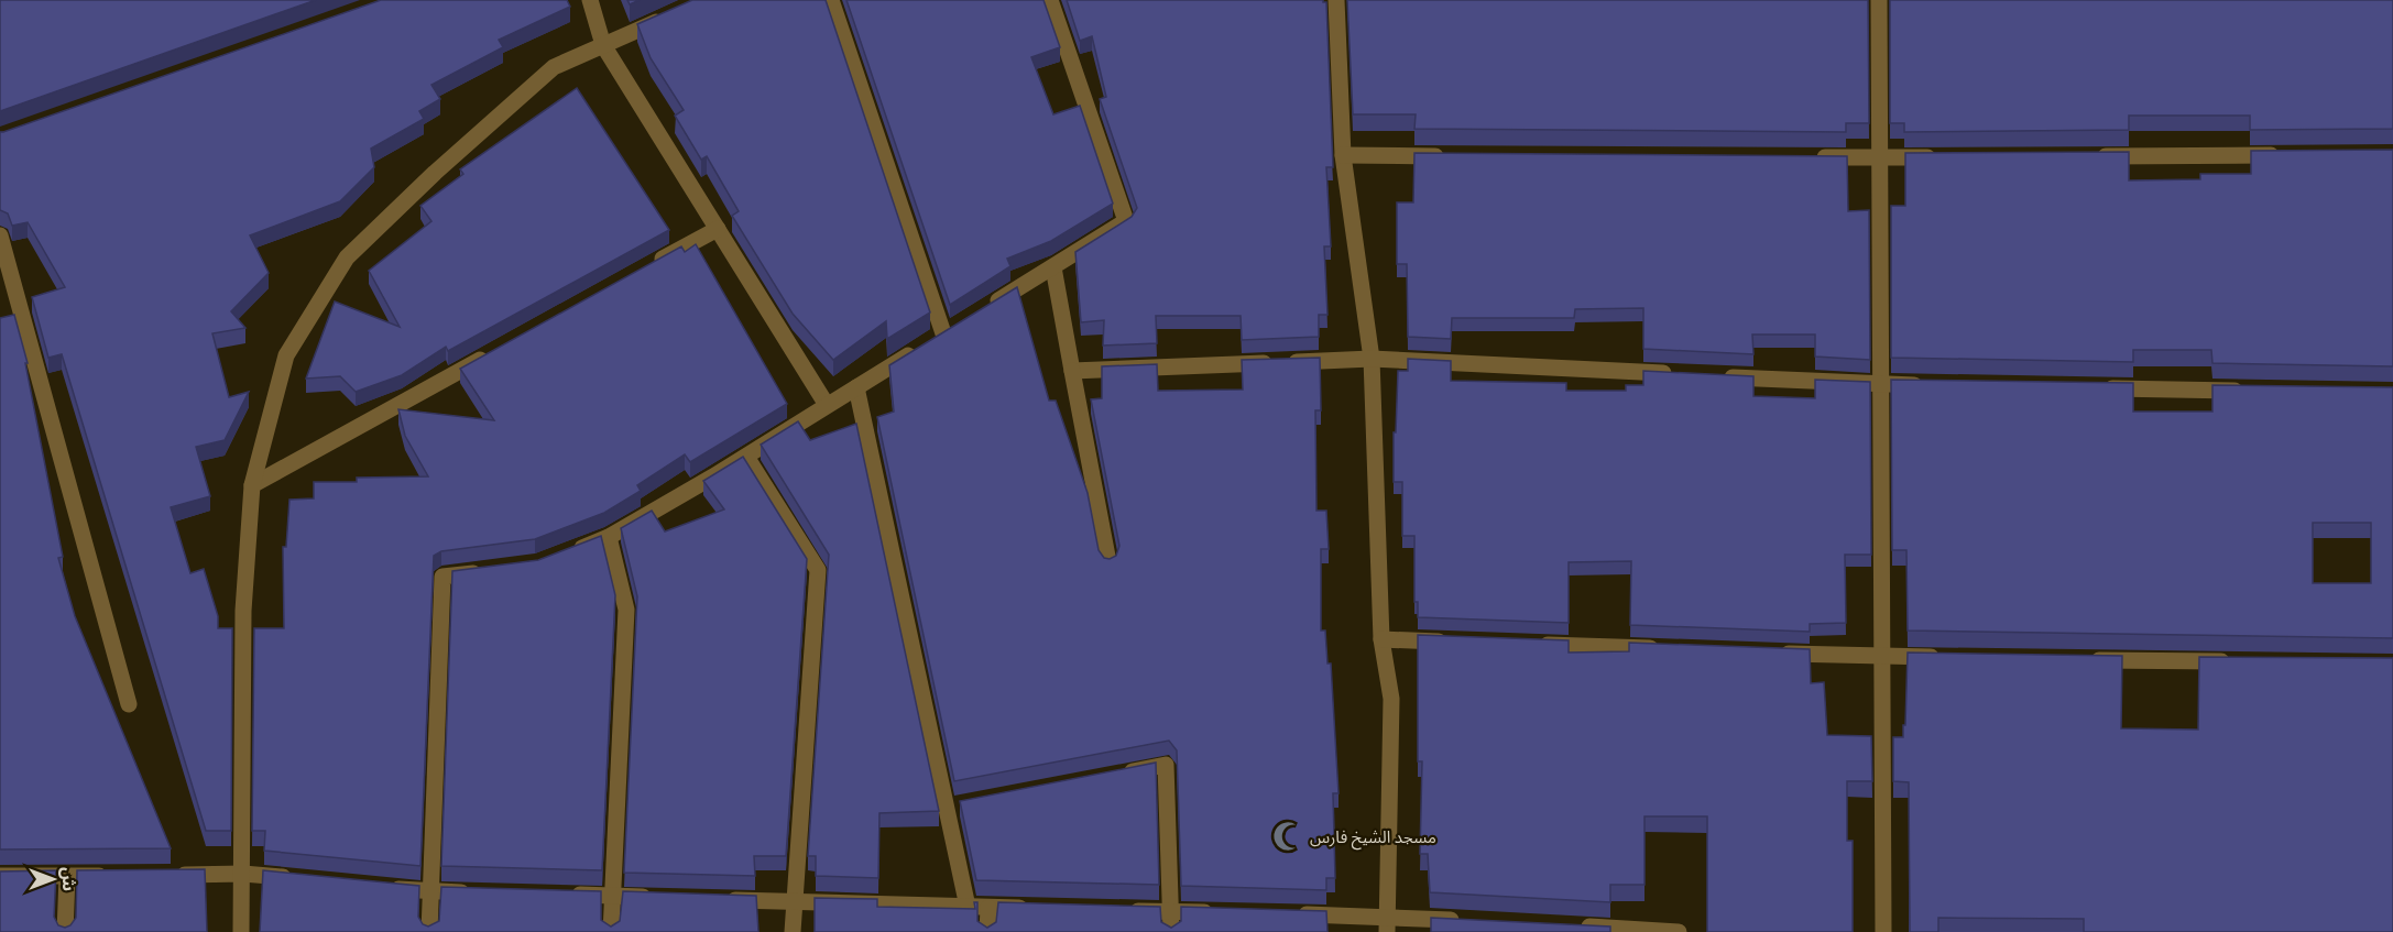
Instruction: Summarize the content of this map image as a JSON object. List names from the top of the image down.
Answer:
{
  "places": {
    "mosque": ["مسجد الشيخ فارس"]
  },
  "north": "right"
}
